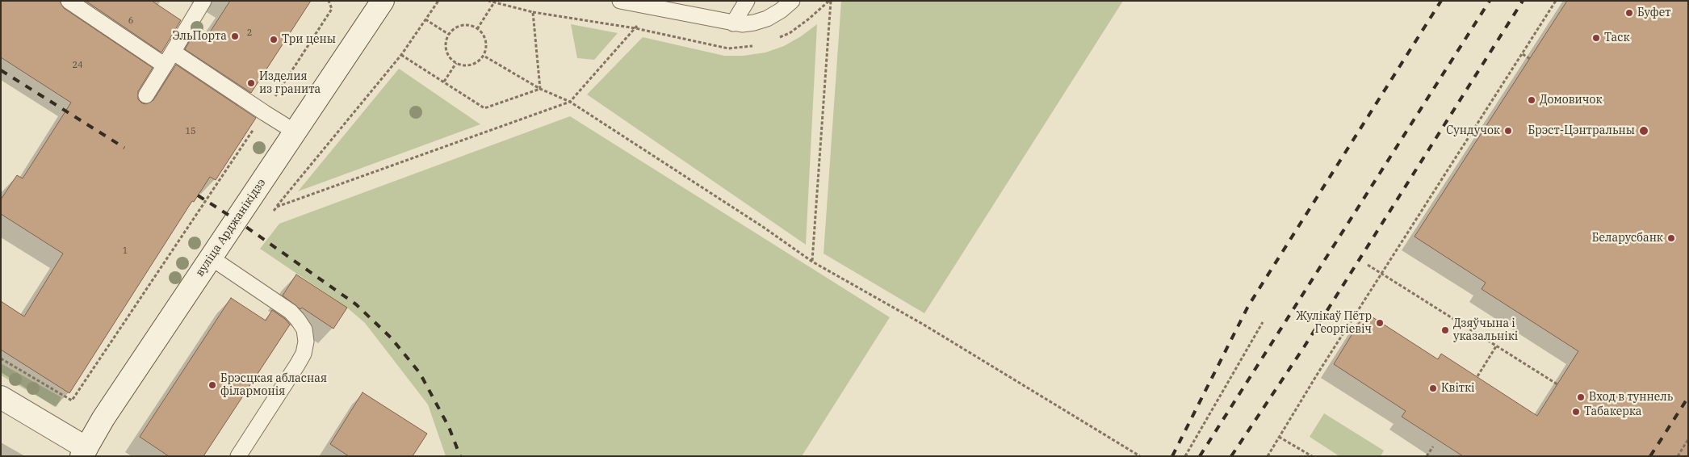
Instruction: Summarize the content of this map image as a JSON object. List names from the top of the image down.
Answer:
{
  "streets": {
    "main road": ["вуліца Арджанікідзэ"]
  },
  "places": [
    "Буфет",
    "ЭльПорта",
    "Таск",
    "Три цены",
    "Изделия из гранита",
    "Домовичок",
    "Сундучок",
    "Брэст-Цэнтральны",
    "Беларусбанк",
    "Жулікаў Пётр Георгіевіч",
    "Дзяўчына і указальнікі",
    "Брэсцкая абласная філармонія",
    "Квіткі",
    "Вход в туннель",
    "Табакерка"
  ],
  "house_numbers": [
    "6",
    "2",
    "24",
    "15",
    "1"
  ]
}
